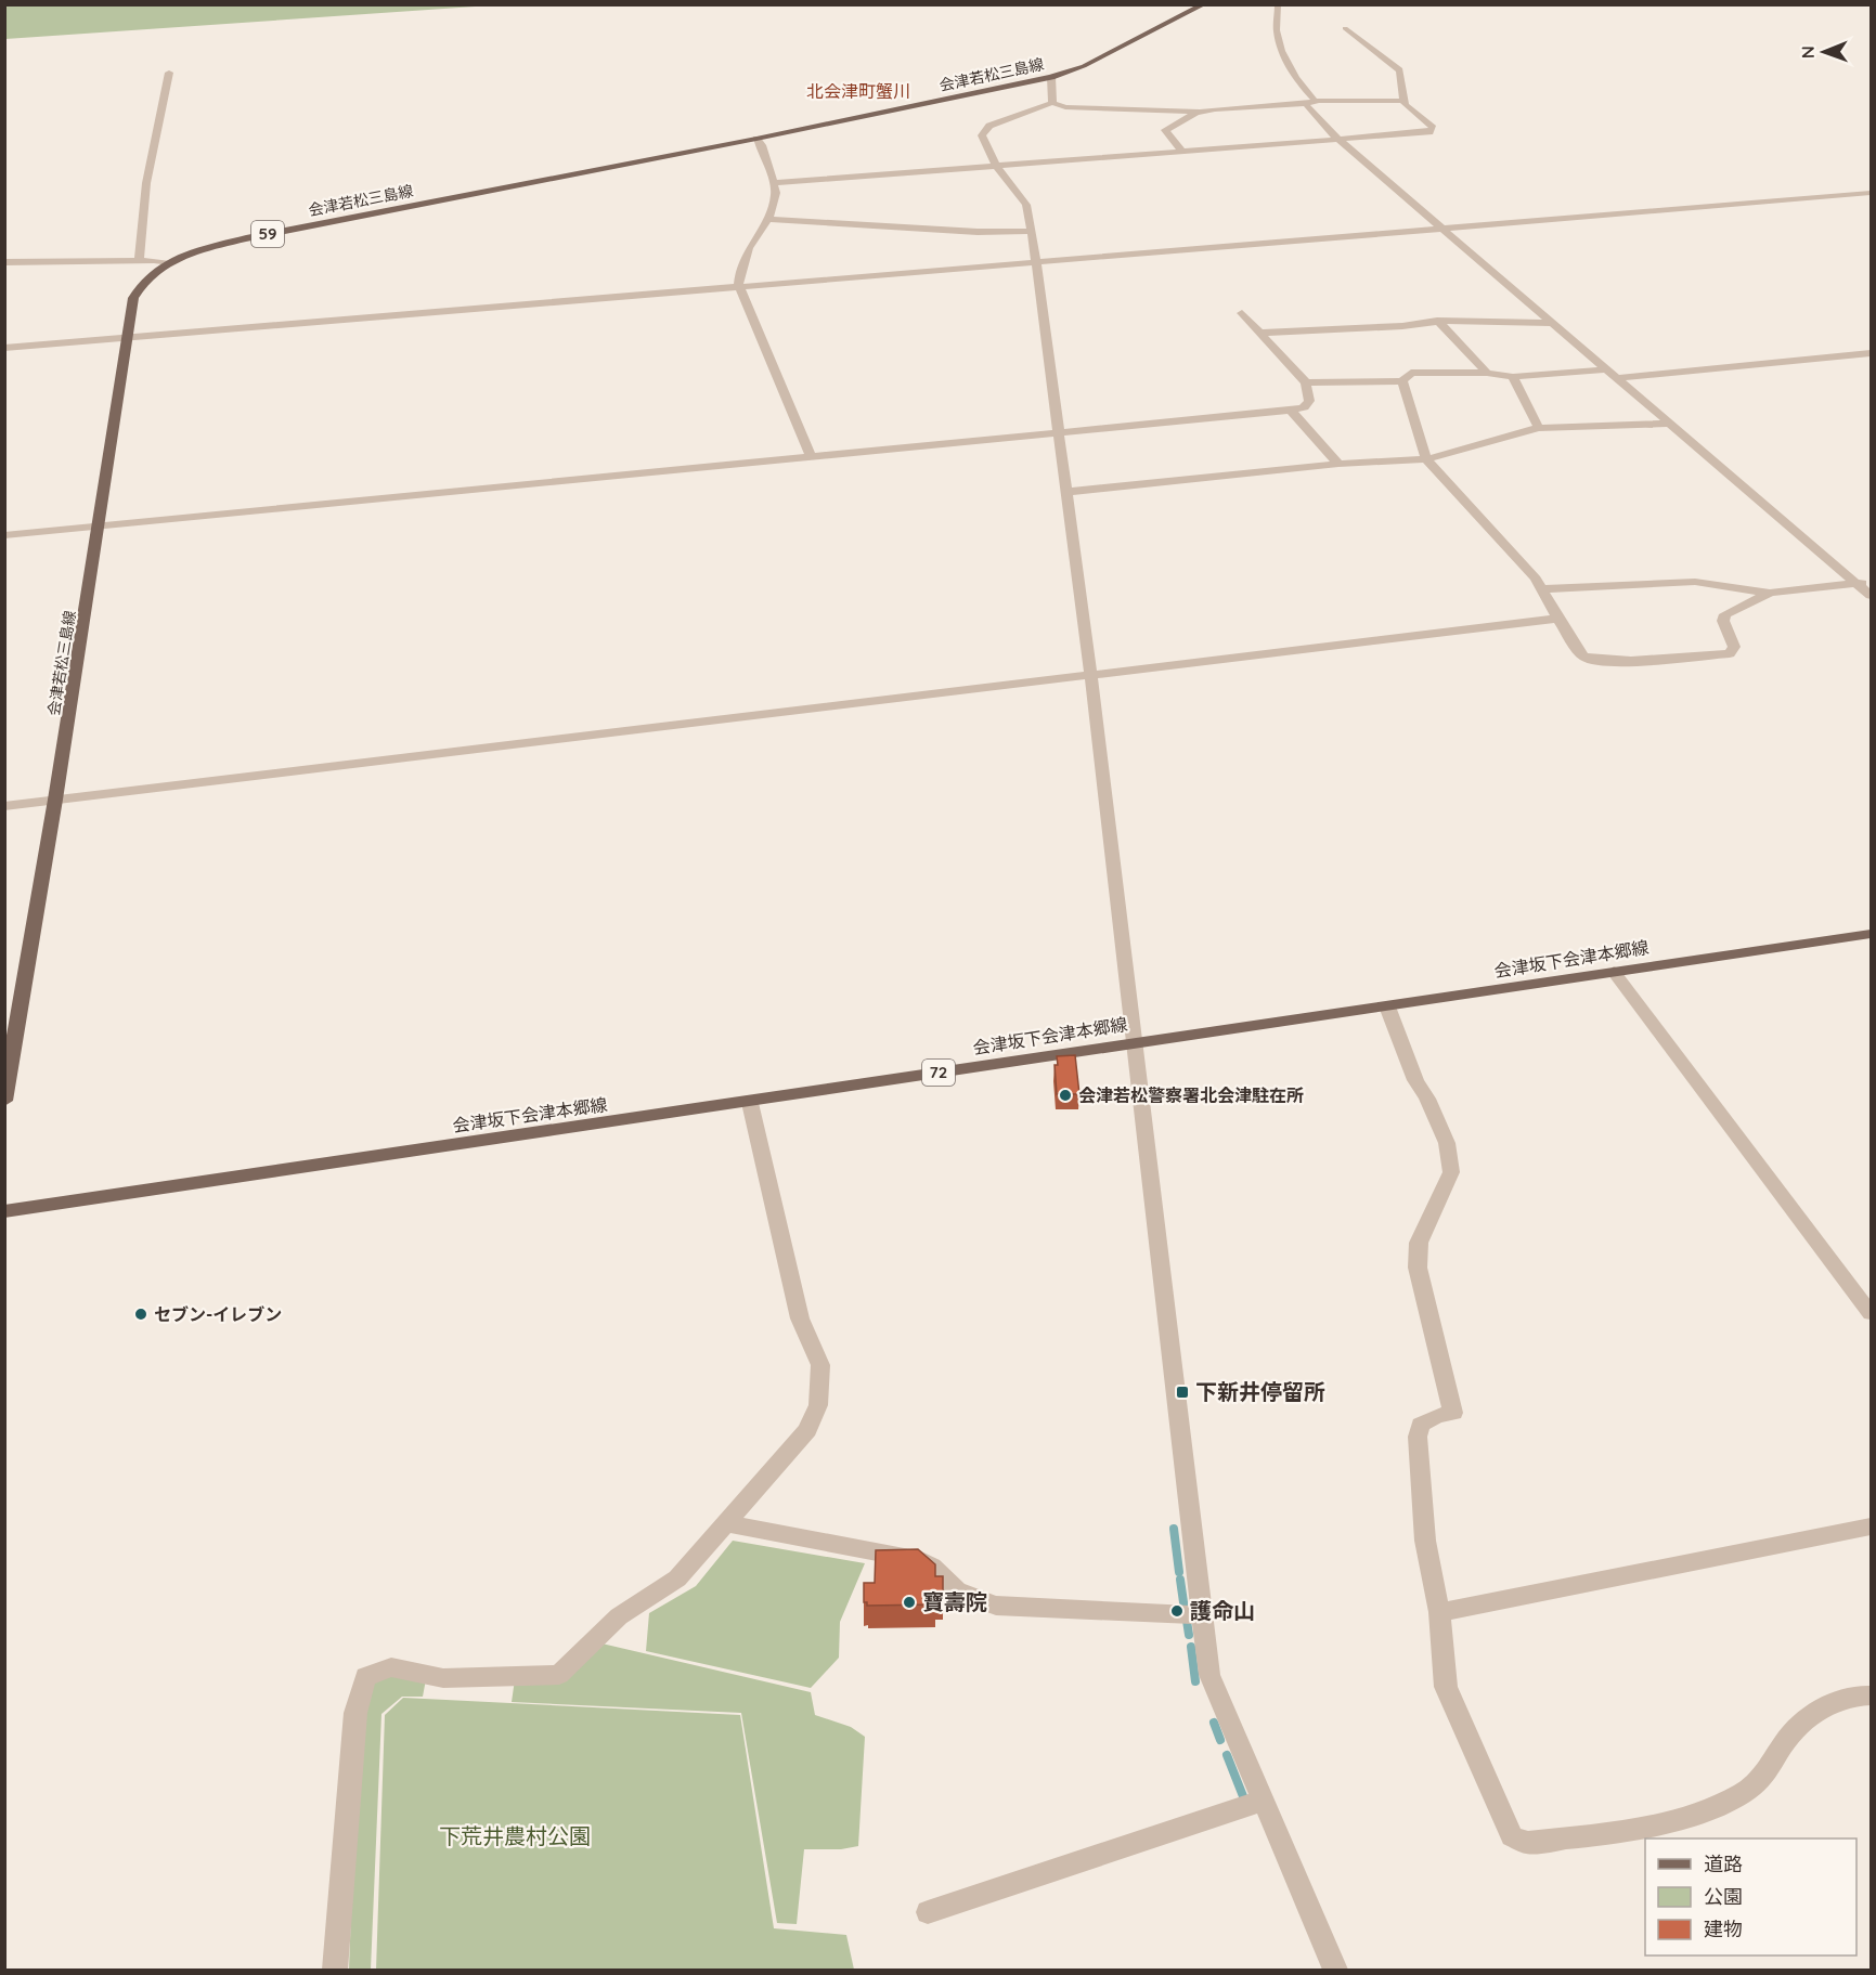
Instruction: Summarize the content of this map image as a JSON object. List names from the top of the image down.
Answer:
{
  "streets": {
    "main road": [
      "会津若松三島線",
      "59",
      "会津坂下会津本郷線",
      "72"
    ]
  },
  "districts": ["北会津町蟹川"],
  "parks": ["下荒井農村公園"],
  "places": {
    "other": [
      "会津若松警察署北会津駐在所",
      "セブン-イレブン",
      "寶壽院",
      "護命山"
    ],
    "transit": ["下新井停留所"]
  },
  "legend": ["道路", "公園", "建物"],
  "north": "left"
}
